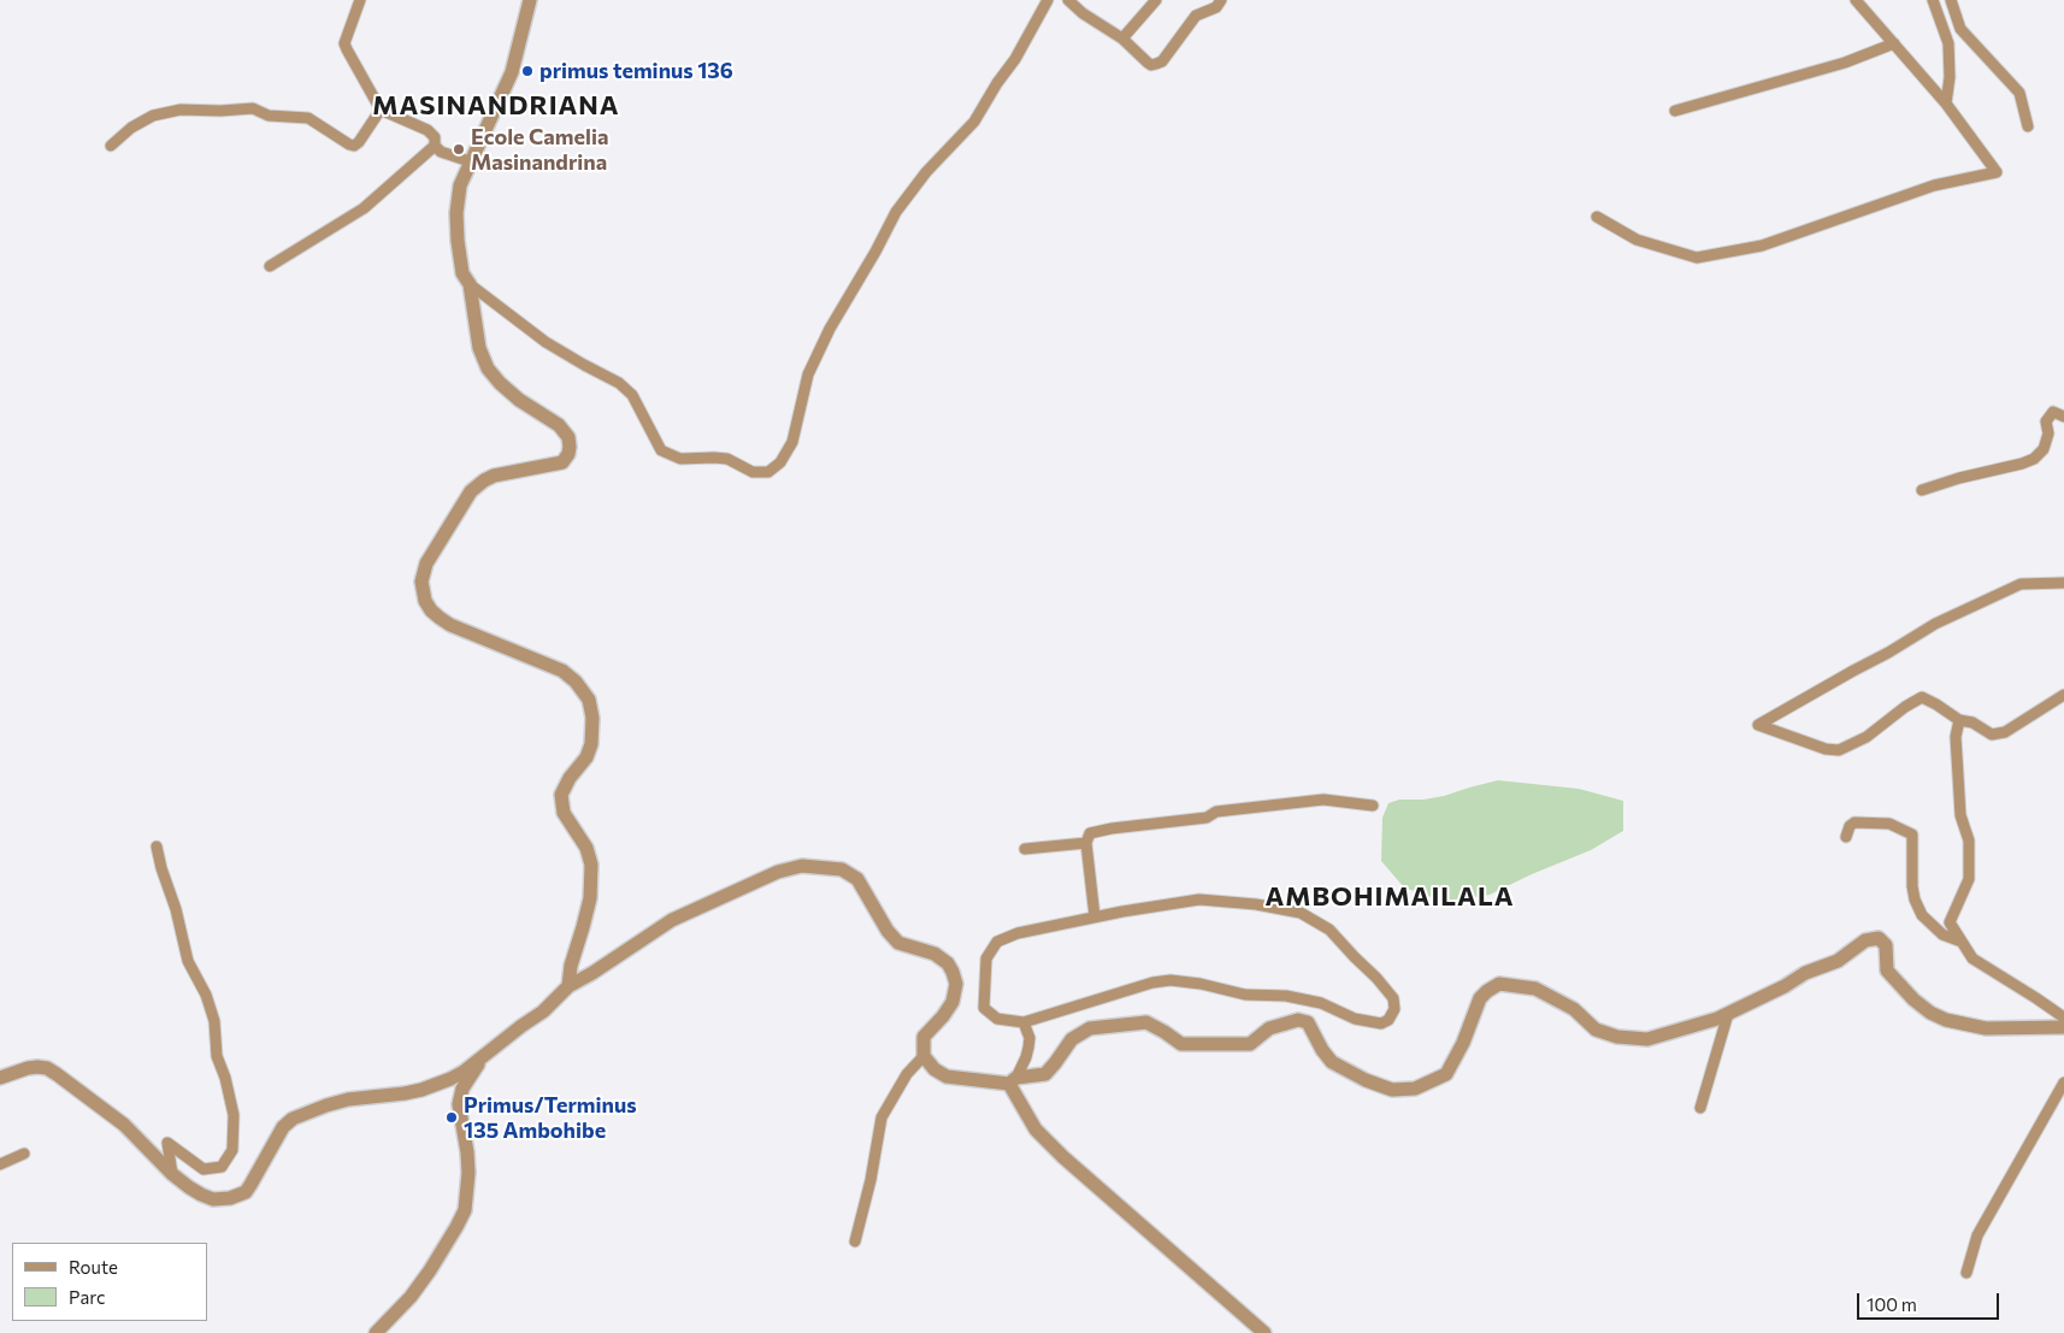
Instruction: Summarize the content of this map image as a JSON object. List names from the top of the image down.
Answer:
{
  "districts": ["MASINANDRIANA", "AMBOHIMAILALA"],
  "places": ["primus teminus 136", "Ecole Camelia Masinandrina", "Primus/Terminus 135 Ambohibe"],
  "legend": ["Route", "Parc"],
  "scale_bar": "100 m"
}
